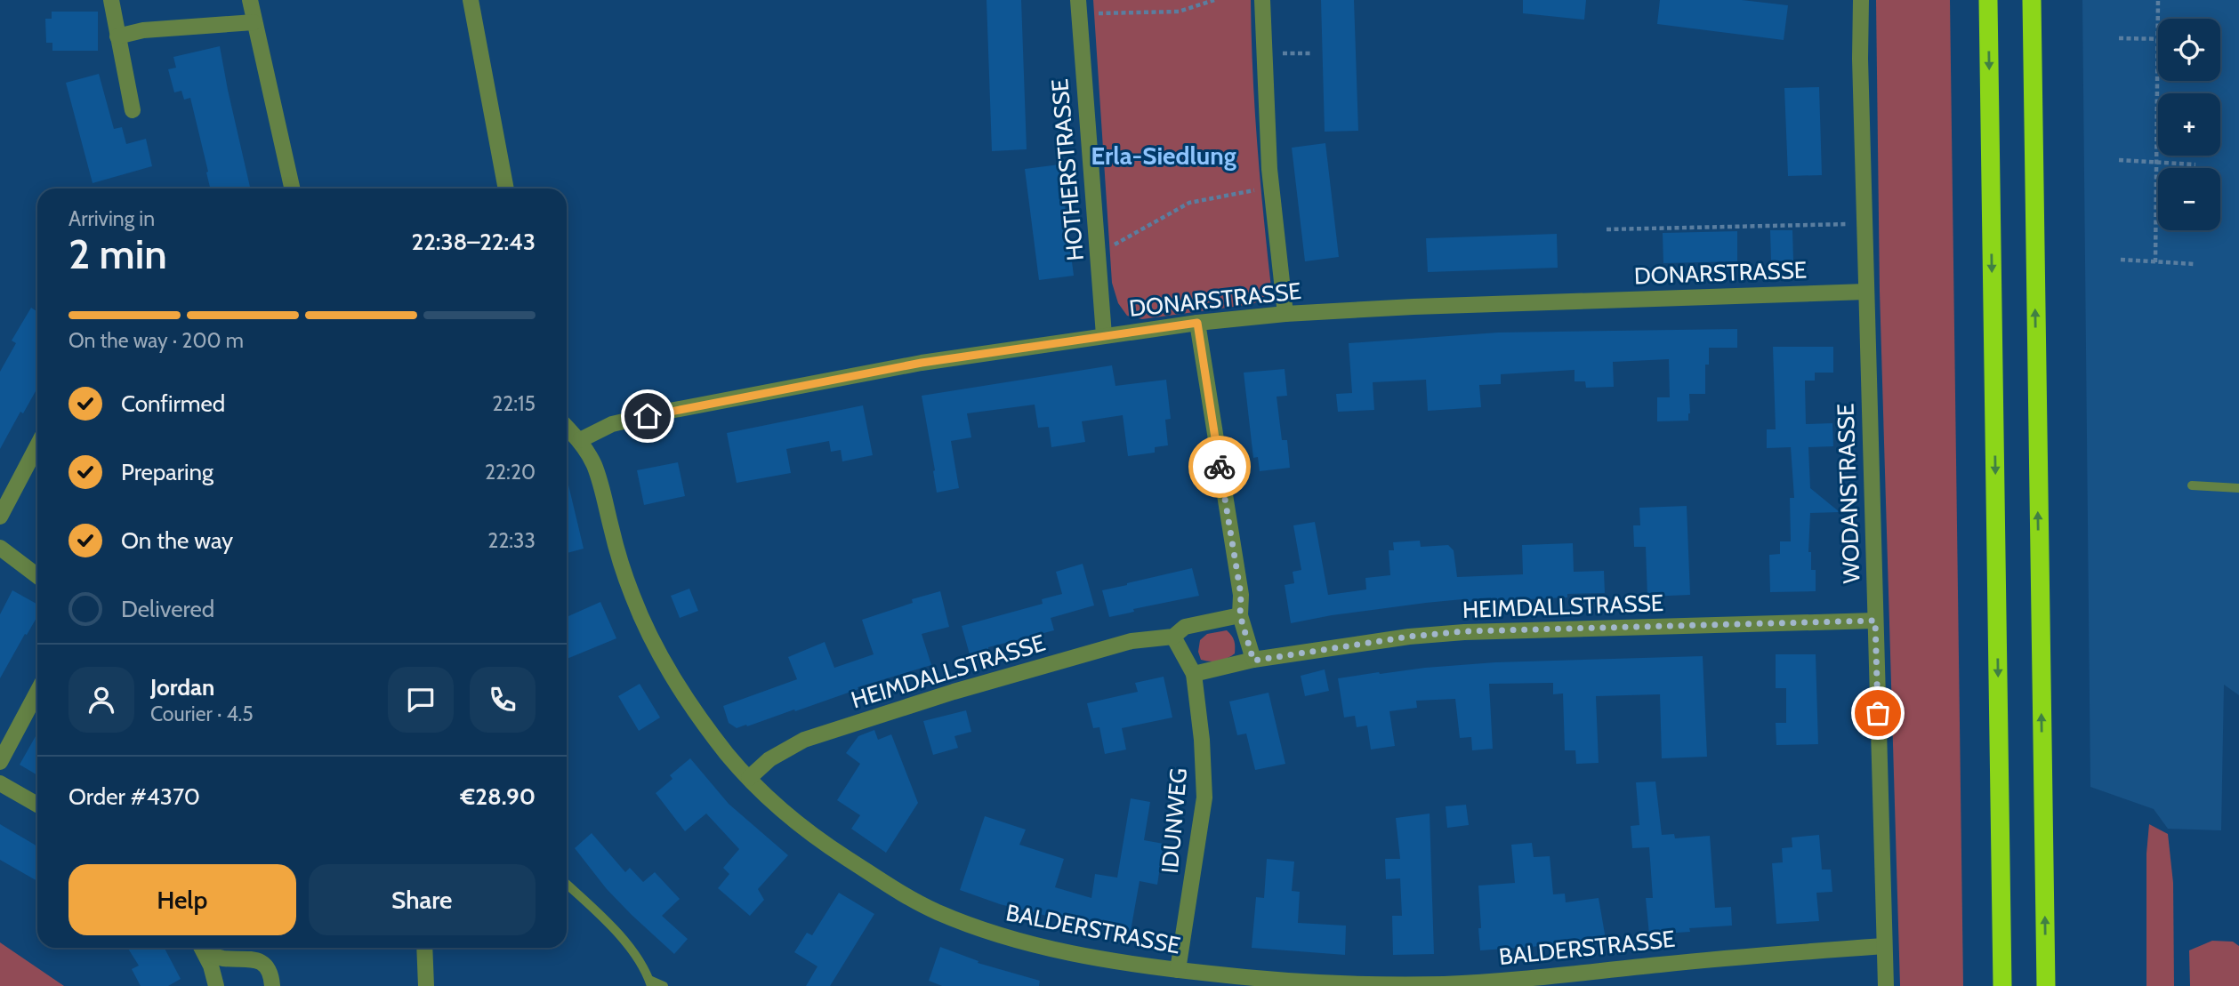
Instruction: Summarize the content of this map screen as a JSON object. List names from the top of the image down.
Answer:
{
  "streets": {
    "street": [
      "HOTHERSTRASSE",
      "DONARSTRASSE",
      "WODANSTRASSE",
      "HEIMDALLSTRASSE",
      "IDUNWEG",
      "BALDERSTRASSE"
    ]
  },
  "crossings": [
    ["HOTHERSTRASSE", "DONARSTRASSE"],
    ["DONARSTRASSE", "WODANSTRASSE"],
    ["DONARSTRASSE", "BALDERSTRASSE"],
    ["WODANSTRASSE", "HEIMDALLSTRASSE"],
    ["WODANSTRASSE", "BALDERSTRASSE"],
    ["HEIMDALLSTRASSE", "IDUNWEG"],
    ["HEIMDALLSTRASSE", "BALDERSTRASSE"],
    ["IDUNWEG", "BALDERSTRASSE"]
  ],
  "districts": ["Erla-Siedlung"],
  "page": {
    "map_buttons": ["+", "−"],
    "heading": ["2 min", "Arriving in", "22:38–22:43"],
    "panel": [
      "Jordan",
      "Courier · 4.5",
      "Order #4370",
      "€28.90"
    ],
    "bar": "On the way · 200 m",
    "list": [
      ["Confirmed", "22:15"],
      ["Preparing", "22:20"],
      ["On the way", "22:33"],
      "Delivered"
    ],
    "buttons": ["Help", "Share"]
  }
}
